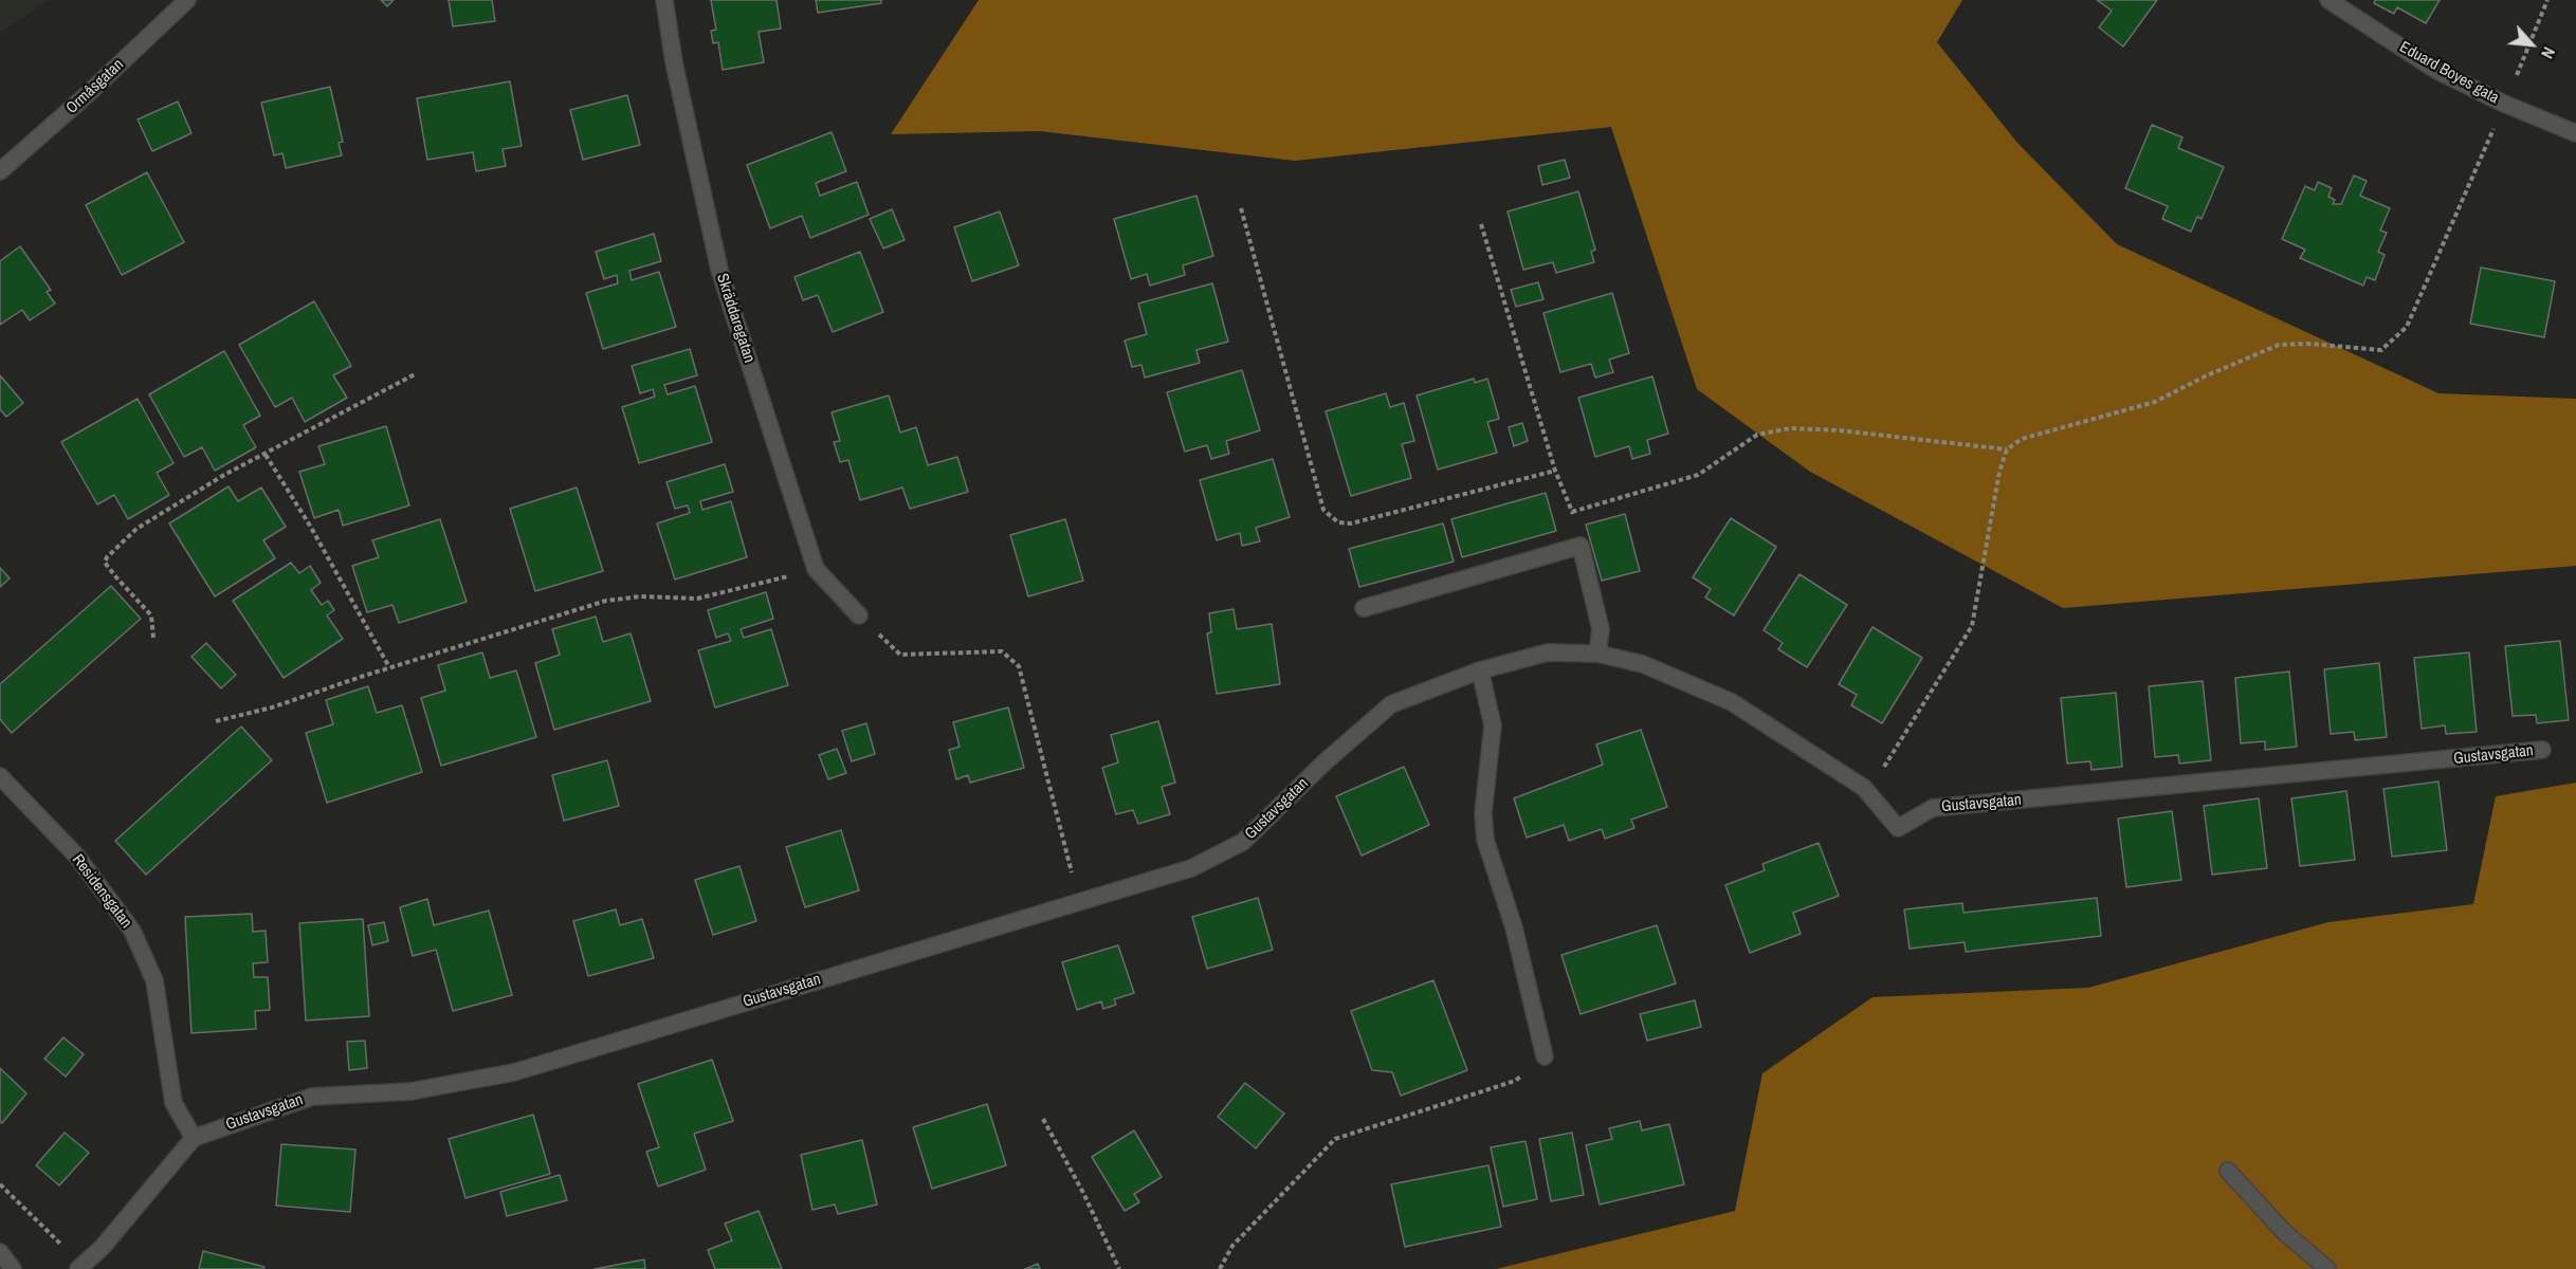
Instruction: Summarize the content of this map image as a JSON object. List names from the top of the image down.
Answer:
{
  "streets": {
    "street": [
      "Eduard Boyes gata",
      "Ormåsgatan",
      "Skräddaregatan",
      "Gustavsgatan",
      "Residensgatan"
    ]
  },
  "crossings": [
    ["Gustavsgatan", "Residensgatan"]
  ],
  "north": "bottom right"
}
